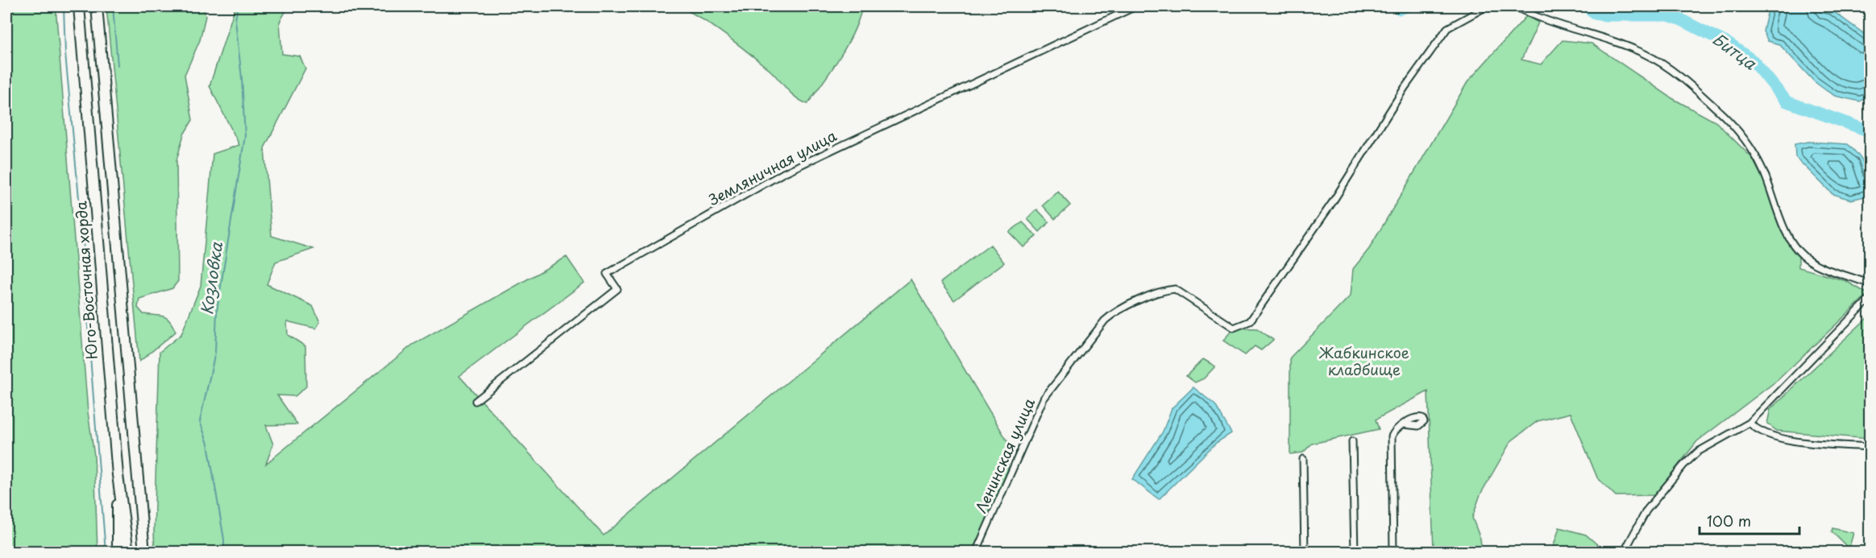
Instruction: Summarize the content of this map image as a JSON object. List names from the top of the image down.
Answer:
{
  "streets": {
    "main road": ["Юго-Восточная хорда"],
    "street": ["Земляничная улица", "Ленинская улица"]
  },
  "water": ["Битца", "Козловка"],
  "parks": ["Жабкинское кладбище"],
  "scale_bar": "100 m"
}
